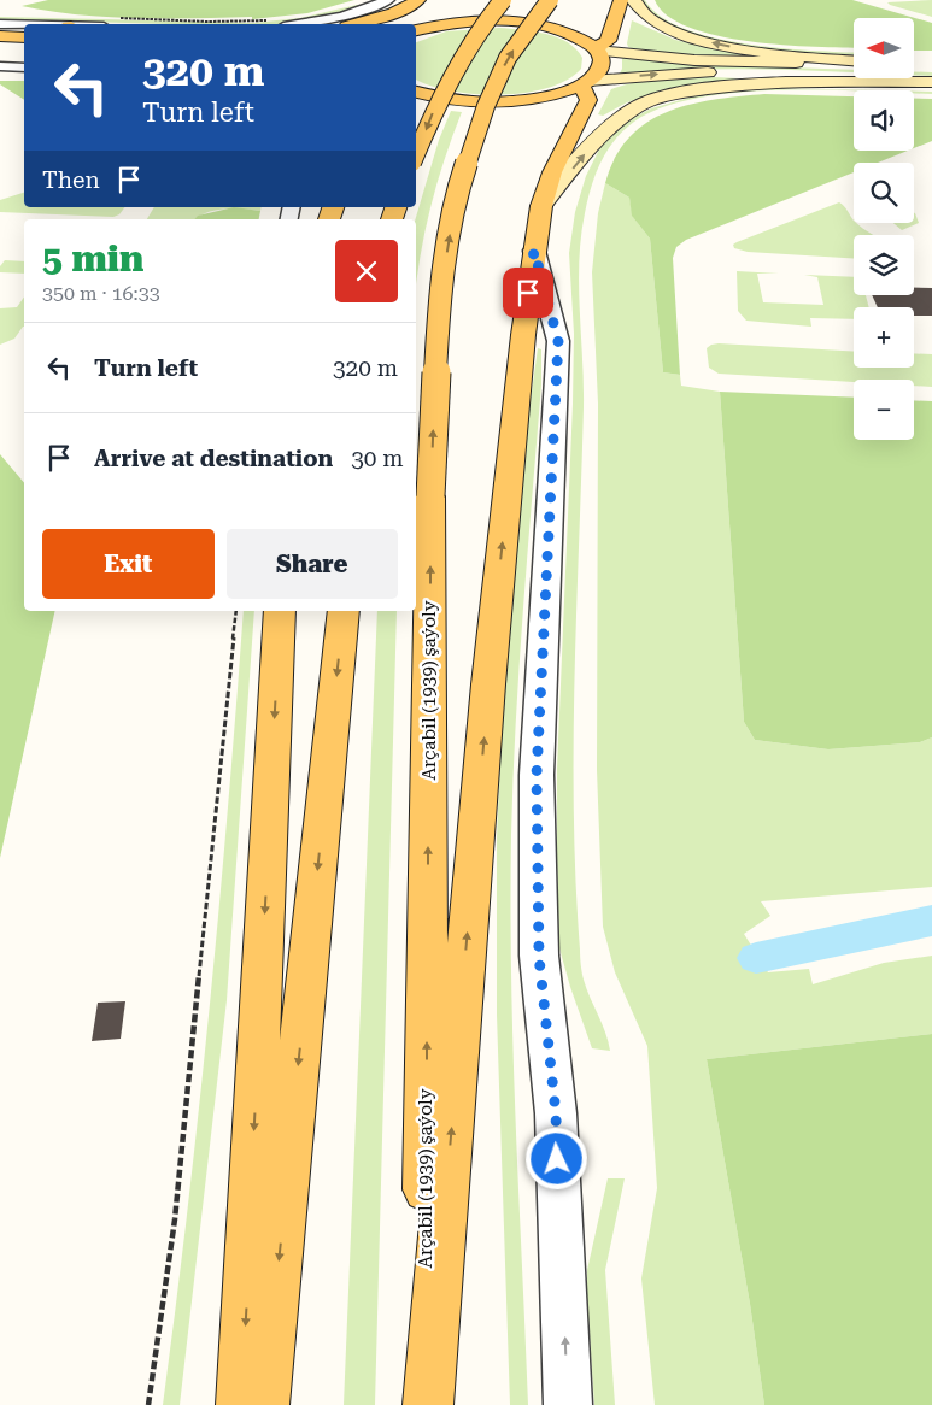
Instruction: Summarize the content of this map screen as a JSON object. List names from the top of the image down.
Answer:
{
  "streets": {
    "main road": ["Arçabil (1939) şaýoly"]
  },
  "north": "left",
  "page": {
    "map_buttons": ["+", "−"],
    "turn": ["320 m", "Turn left"],
    "then": "Then",
    "heading": ["5 min", "350 m · 16:33"],
    "list": [
      {
        "name": "Turn left",
        "value": "320 m"
      },
      {
        "name": "Arrive at destination",
        "value": "30 m"
      }
    ],
    "buttons": ["Exit", "Share"]
  }
}
